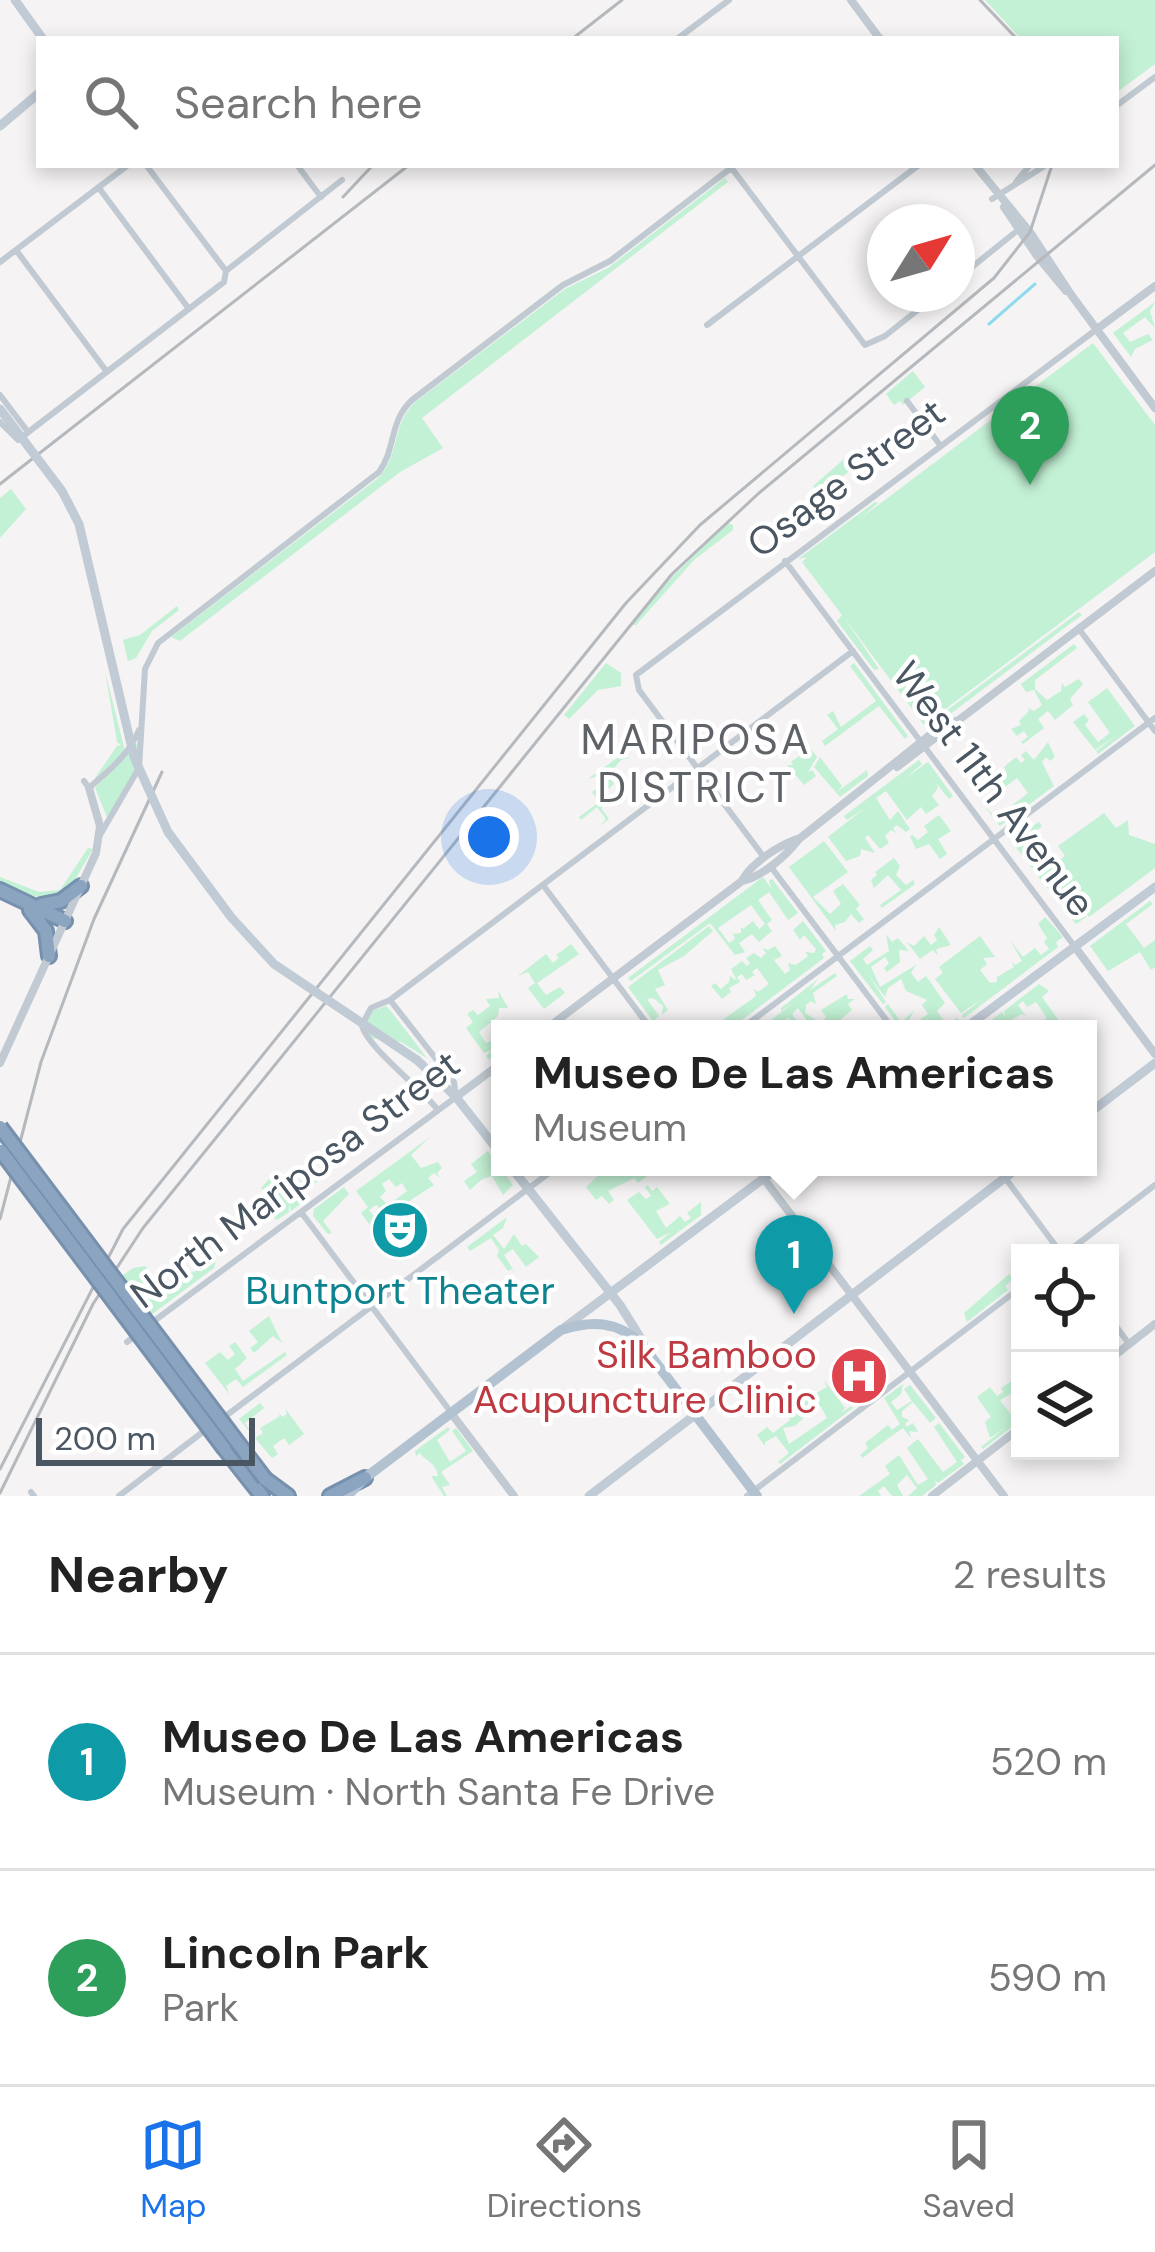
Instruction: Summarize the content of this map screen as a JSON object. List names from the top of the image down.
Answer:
{
  "streets": {
    "street": ["Osage Street", "West 11th Avenue", "North Mariposa Street"]
  },
  "crossings": [
    ["Osage Street", "West 11th Avenue"]
  ],
  "districts": ["MARIPOSA DISTRICT"],
  "places": {
    "theatre": ["Buntport Theater"],
    "hospital": ["Silk Bamboo Acupuncture Clinic"]
  },
  "scale_bar": "200 m",
  "north": "top right",
  "page": {
    "search": "Search here",
    "pins": ["2", "1"],
    "popup": ["Museo De Las Americas", "Museum"],
    "scale": "200 m",
    "heading": ["Nearby", "2 results"],
    "list": [
      {
        "mark": "1",
        "name": "Museo De Las Americas",
        "note": "Museum · North Santa Fe Drive",
        "value": "520 m"
      },
      {
        "mark": "2",
        "name": "Lincoln Park",
        "note": "Park",
        "value": "590 m"
      }
    ],
    "nav": ["Map", "Directions", "Saved"]
  }
}
